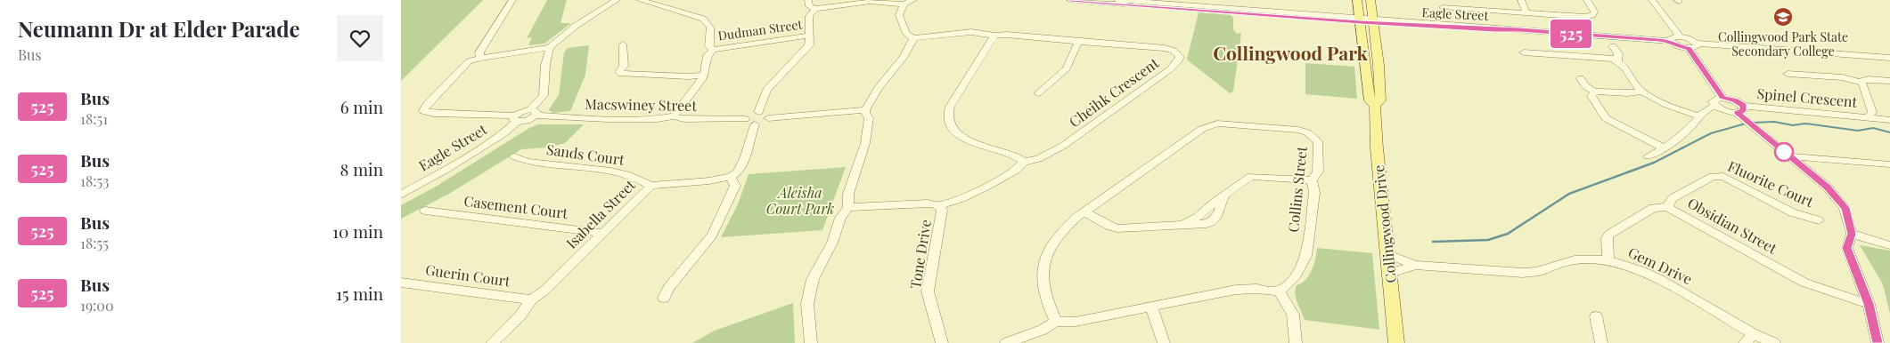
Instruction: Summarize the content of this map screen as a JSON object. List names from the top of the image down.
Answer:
{
  "streets": {
    "main road": ["Collingwood Drive"],
    "street": [
      "Eagle Street",
      "Dudman Street",
      "Cheihk Crescent",
      "Spinel Crescent",
      "Macswiney Street",
      "Sands Court",
      "Fluorite Court",
      "Collins Street",
      "Casement Court",
      "Isabella Street",
      "Obsidian Street",
      "Tone Drive",
      "Gem Drive",
      "Guerin Court"
    ]
  },
  "crossings": [
    ["Eagle Street", "Collingwood Drive"],
    ["Cheihk Crescent", "Tone Drive"],
    ["Sands Court", "Isabella Street"],
    ["Fluorite Court", "Obsidian Street"],
    ["Casement Court", "Isabella Street"],
    ["Isabella Street", "Guerin Court"],
    ["Collingwood Drive", "Gem Drive"],
    ["Obsidian Street", "Gem Drive"]
  ],
  "districts": ["Collingwood Park"],
  "parks": ["Aleisha Court Park"],
  "places": {
    "school or university": ["Collingwood Park State Secondary College"]
  },
  "lines": ["bus line 525"],
  "page": {
    "heading": ["Neumann Dr at Elder Parade", "Bus"],
    "on_map": "525",
    "list": [
      {
        "mark": "525",
        "name": "Bus",
        "note": "18:51",
        "value": "6 min"
      },
      {
        "mark": "525",
        "name": "Bus",
        "note": "18:53",
        "value": "8 min"
      },
      {
        "mark": "525",
        "name": "Bus",
        "note": "18:55",
        "value": "10 min"
      },
      {
        "mark": "525",
        "name": "Bus",
        "note": "19:00",
        "value": "15 min"
      }
    ]
  }
}
